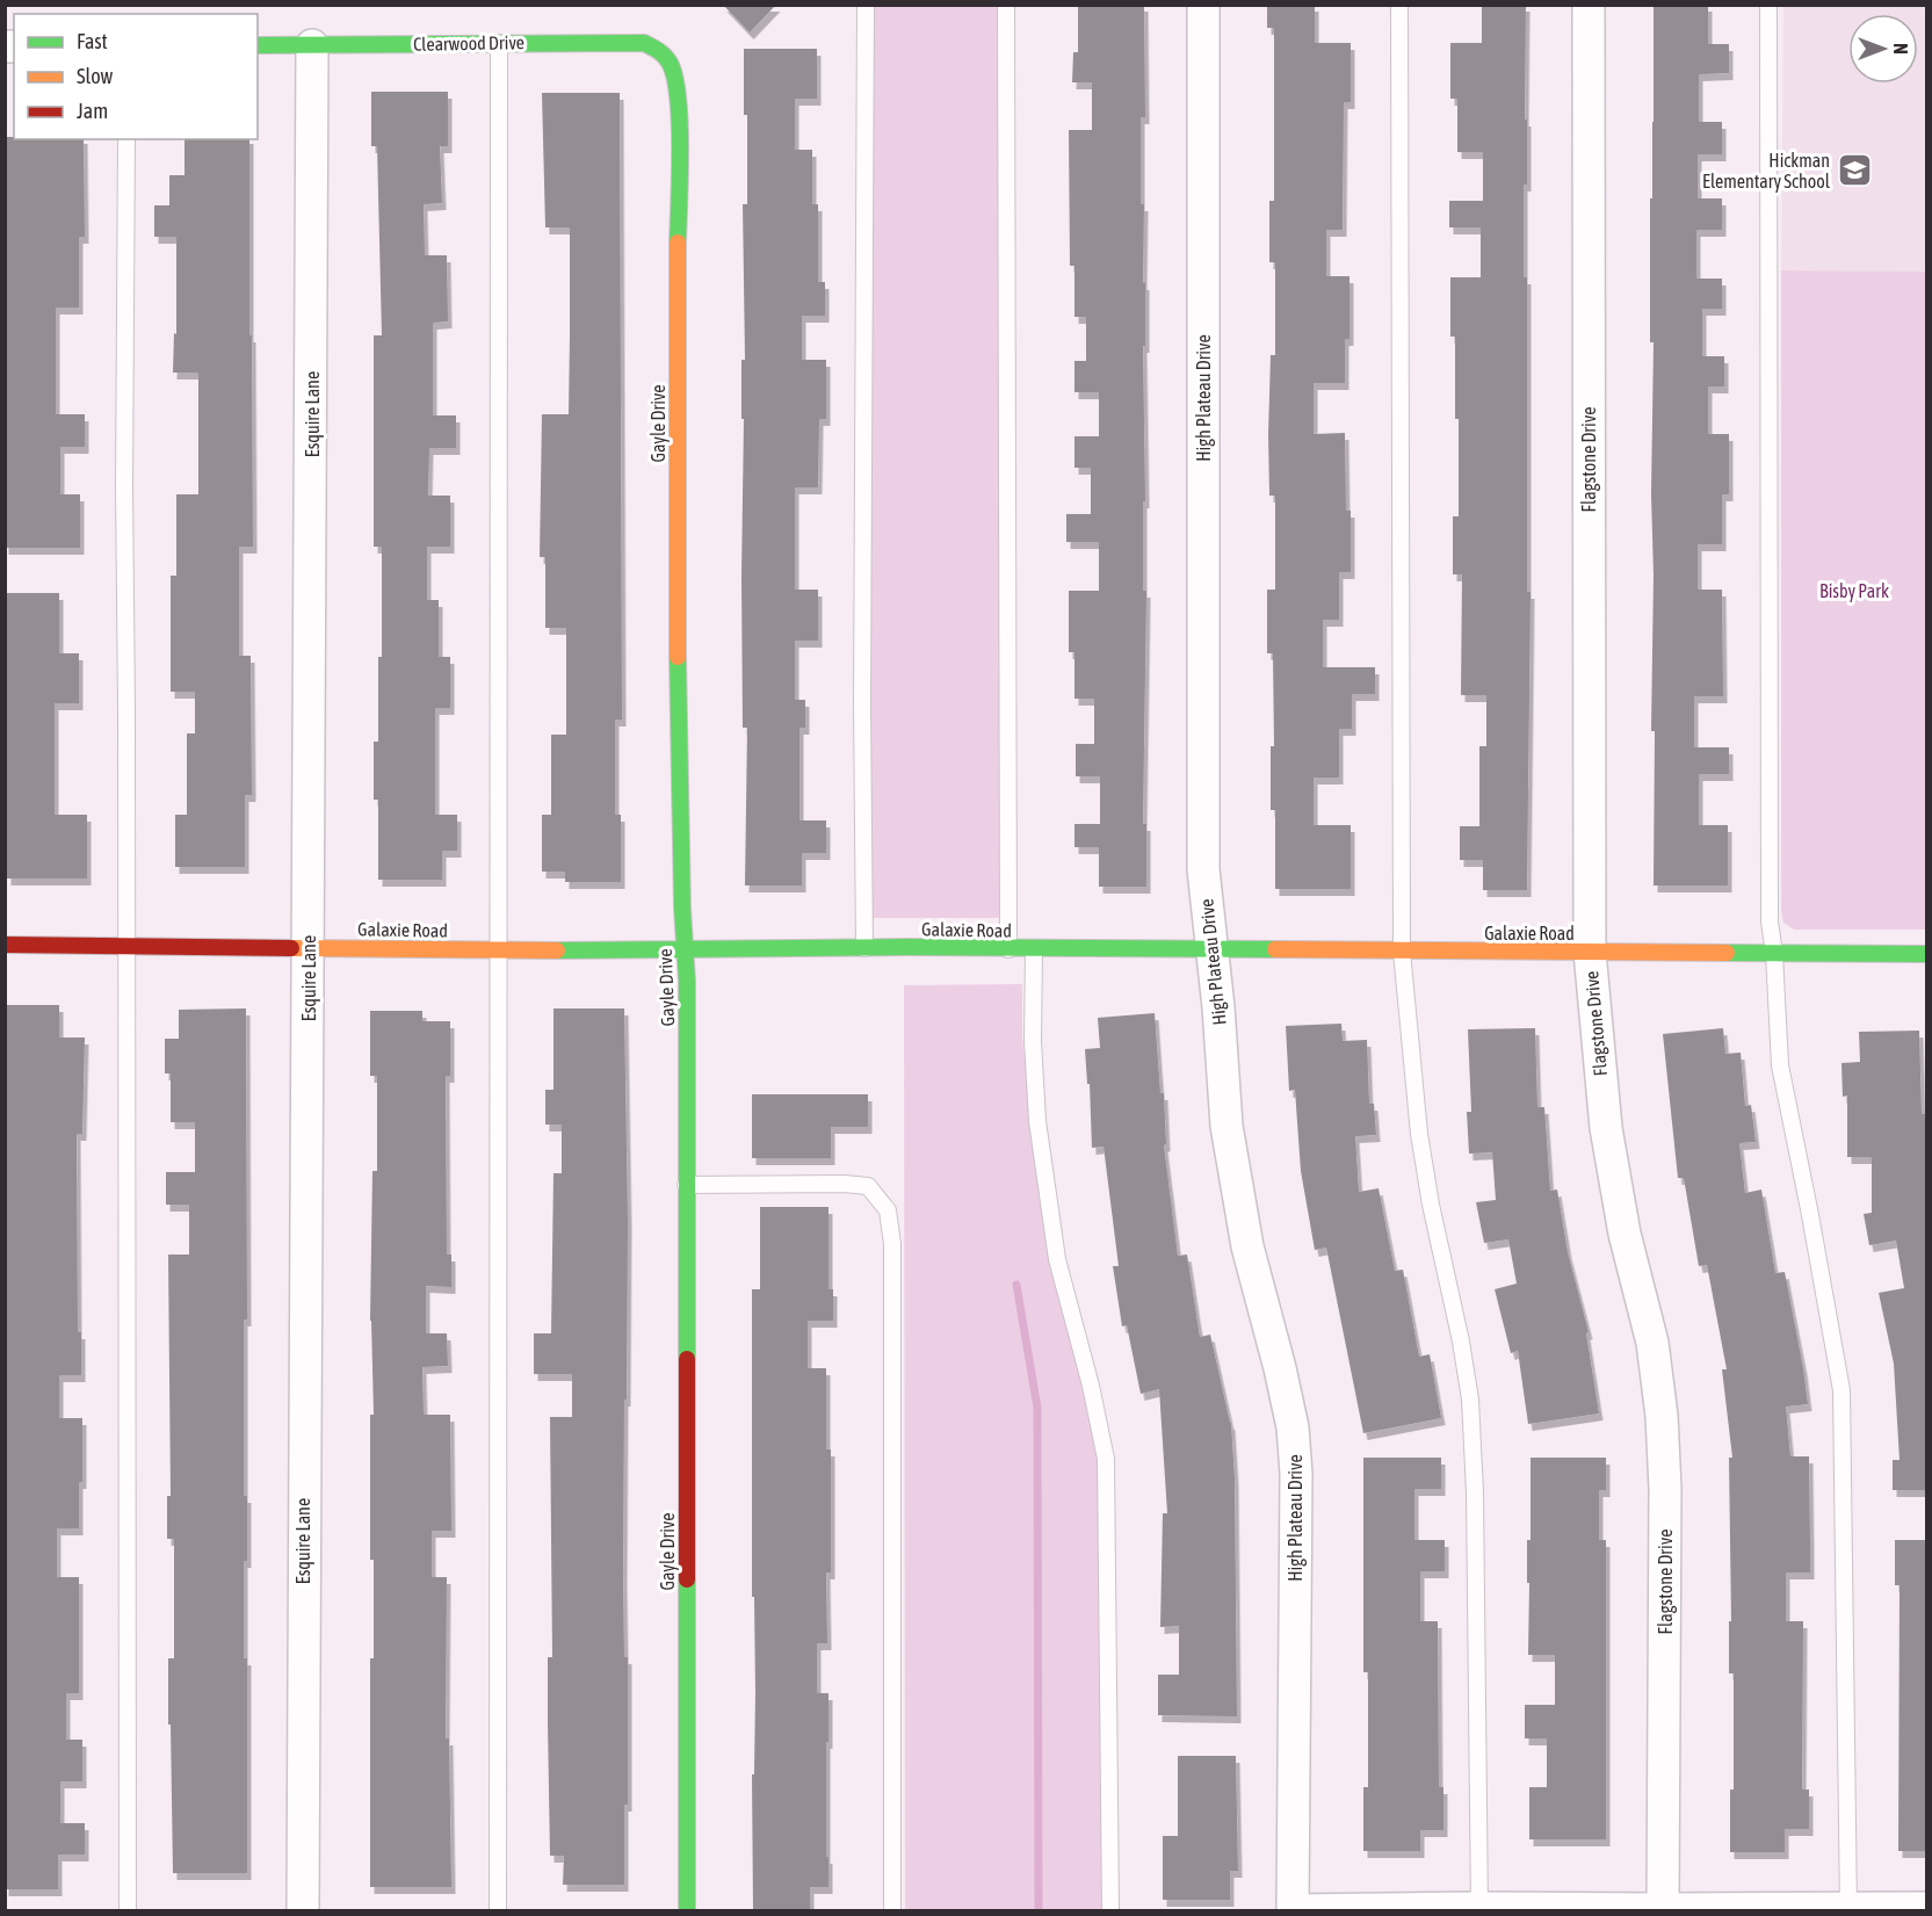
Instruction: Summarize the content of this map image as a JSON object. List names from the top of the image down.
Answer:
{
  "streets": {
    "street": [
      "Clearwood Drive",
      "High Plateau Drive",
      "Esquire Lane",
      "Gayle Drive",
      "Flagstone Drive",
      "Galaxie Road"
    ]
  },
  "crossings": [
    ["Clearwood Drive", "Esquire Lane"],
    ["Clearwood Drive", "Gayle Drive"],
    ["High Plateau Drive", "Galaxie Road"],
    ["Esquire Lane", "Galaxie Road"],
    ["Gayle Drive", "Galaxie Road"],
    ["Flagstone Drive", "Galaxie Road"]
  ],
  "parks": ["Bisby Park"],
  "places": {
    "school or university": ["Hickman Elementary School"]
  },
  "legend": ["Fast", "Slow", "Jam"],
  "north": "right"
}
